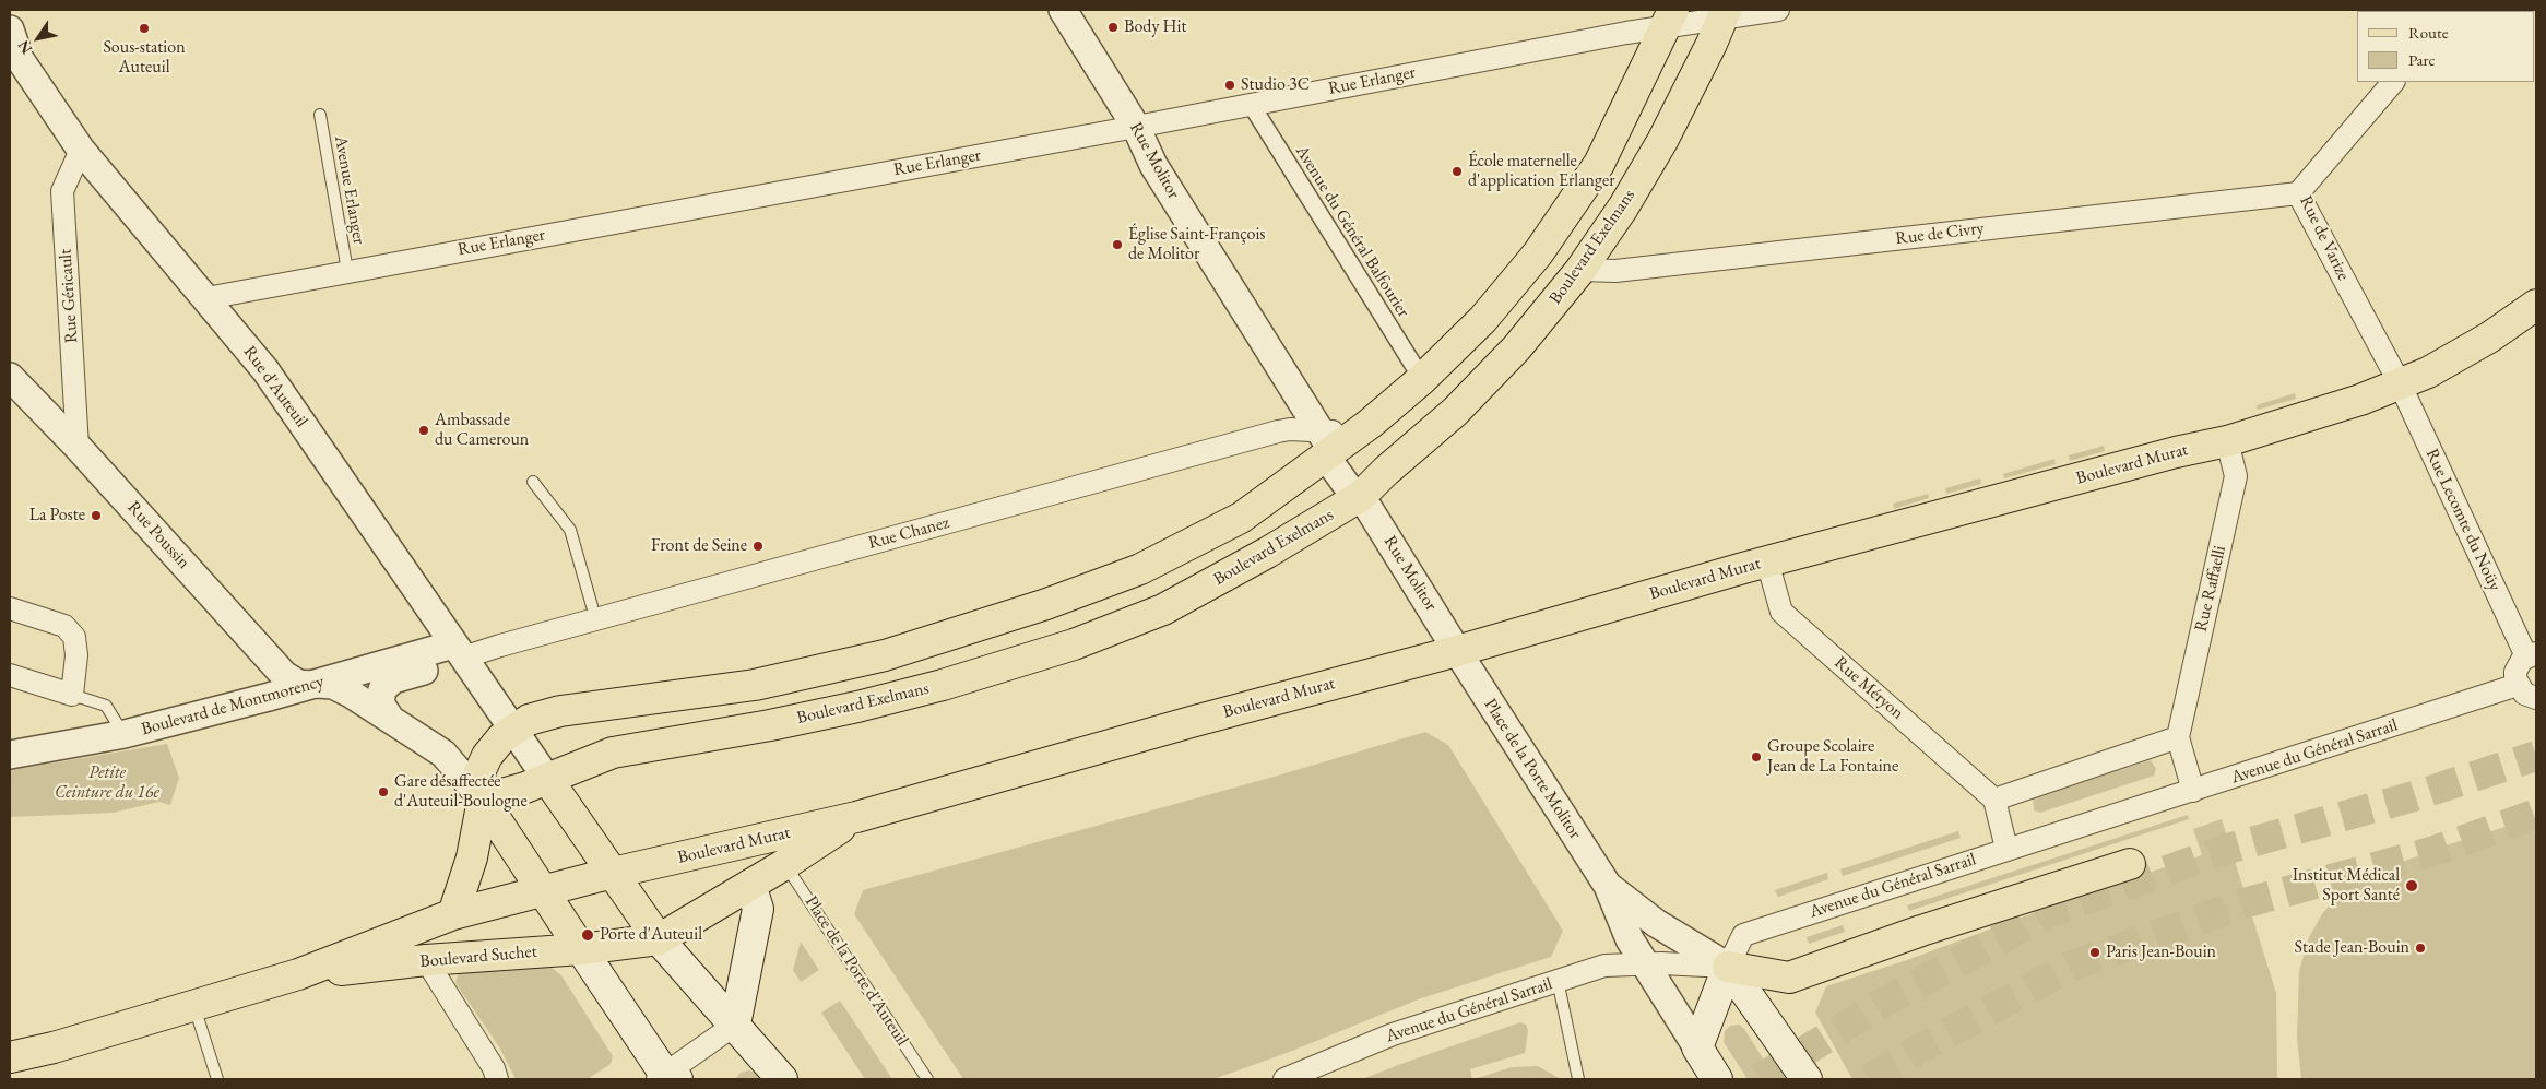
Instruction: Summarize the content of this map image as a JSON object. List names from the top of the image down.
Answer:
{
  "streets": {
    "main road": ["Boulevard Exelmans", "Boulevard Murat", "Boulevard Suchet"],
    "street": [
      "Rue Erlanger",
      "Rue Molitor",
      "Avenue du Général Balfourier",
      "Rue de Civry",
      "Rue de Varize",
      "Rue Géricault",
      "Rue d'Auteuil",
      "Rue Lecomte du Noüy",
      "Rue Chanez",
      "Rue Poussin",
      "Rue Raffaelli",
      "Rue Méryon",
      "Boulevard de Montmorency",
      "Avenue du Général Sarrail",
      "Place de la Porte Molitor"
    ],
    "lane": ["Avenue Erlanger", "Place de la Porte d'Auteuil"]
  },
  "crossings": [
    ["Rue Erlanger", "Rue Molitor"],
    ["Rue Erlanger", "Avenue Erlanger"],
    ["Rue Erlanger", "Avenue du Général Balfourier"],
    ["Rue Erlanger", "Boulevard Exelmans"],
    ["Rue Erlanger", "Rue d'Auteuil"],
    ["Rue Molitor", "Boulevard Exelmans"],
    ["Rue Molitor", "Boulevard Murat"],
    ["Rue Molitor", "Rue Chanez"],
    ["Rue Molitor", "Place de la Porte Molitor"],
    ["Rue de Civry", "Rue de Varize"],
    ["Rue de Civry", "Boulevard Exelmans"],
    ["Rue de Varize", "Boulevard Murat"],
    ["Rue de Varize", "Rue Lecomte du Noüy"],
    ["Rue Géricault", "Rue d'Auteuil"],
    ["Rue Géricault", "Rue Poussin"],
    ["Rue d'Auteuil", "Rue Chanez"],
    ["Rue d'Auteuil", "Boulevard de Montmorency"],
    ["Boulevard Murat", "Rue Lecomte du Noüy"],
    ["Boulevard Murat", "Rue Raffaelli"],
    ["Boulevard Murat", "Rue Méryon"],
    ["Boulevard Murat", "Place de la Porte Molitor"],
    ["Boulevard Murat", "Boulevard Suchet"],
    ["Boulevard Murat", "Place de la Porte d'Auteuil"],
    ["Rue Chanez", "Boulevard de Montmorency"],
    ["Rue Poussin", "Boulevard de Montmorency"],
    ["Avenue du Général Sarrail", "Place de la Porte Molitor"]
  ],
  "parks": ["Petite Ceinture du 16e"],
  "places": [
    "Body Hit",
    "Sous-station Auteuil",
    "Studio 3C",
    "École maternelle d'application Erlanger",
    "Église Saint-François de Molitor",
    "Ambassade du Cameroun",
    "La Poste",
    "Front de Seine",
    "Groupe Scolaire Jean de La Fontaine",
    "Gare désaffectée d'Auteuil-Boulogne",
    "Institut Médical Sport Santé",
    "Porte d'Auteuil",
    "Stade Jean-Bouin",
    "Paris Jean-Bouin"
  ],
  "legend": ["Route", "Parc"],
  "north": "bottom left"
}
